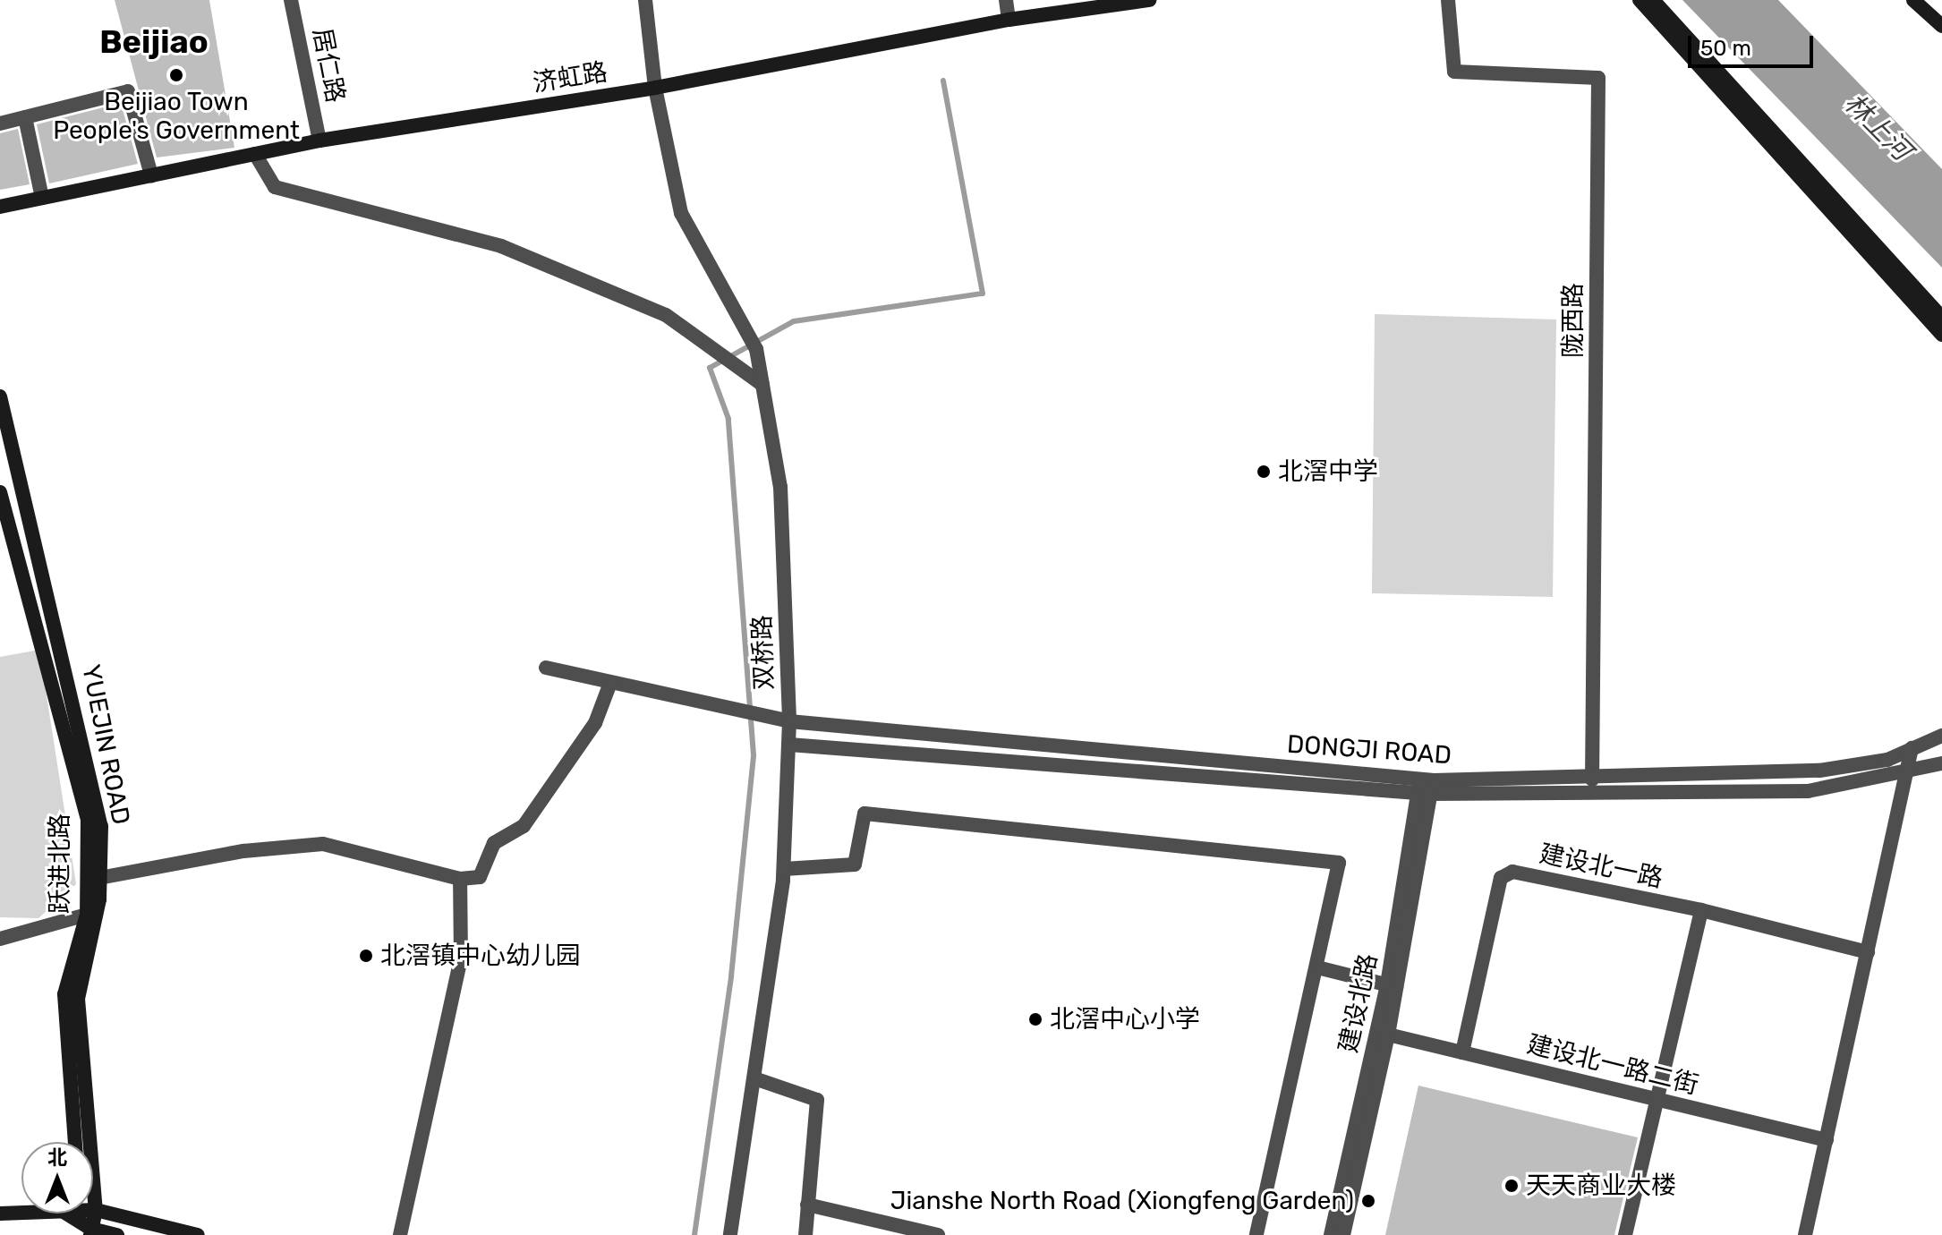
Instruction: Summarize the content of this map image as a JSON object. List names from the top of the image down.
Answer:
{
  "streets": {
    "main road": ["济虹路", "YUEJIN ROAD", "跃进北路"],
    "street": [
      "居仁路",
      "陇西路",
      "双桥路",
      "DONGJI ROAD",
      "建设北一路",
      "建设北路",
      "建设北一路二街"
    ]
  },
  "crossings": [
    ["居仁路", "济虹路"],
    ["济虹路", "双桥路"],
    ["陇西路", "DONGJI ROAD"],
    ["双桥路", "DONGJI ROAD"],
    ["建设北一路", "建设北一路二街"]
  ],
  "districts": ["Beijiao"],
  "water": ["林上河"],
  "places": [
    "Beijiao Town People's Government",
    "北滘中学",
    "北滘镇中心幼儿园",
    "北滘中心小学",
    "天天商业大楼",
    "Jianshe North Road (Xiongfeng Garden)"
  ],
  "scale_bar": "50 m",
  "north": "top"
}
